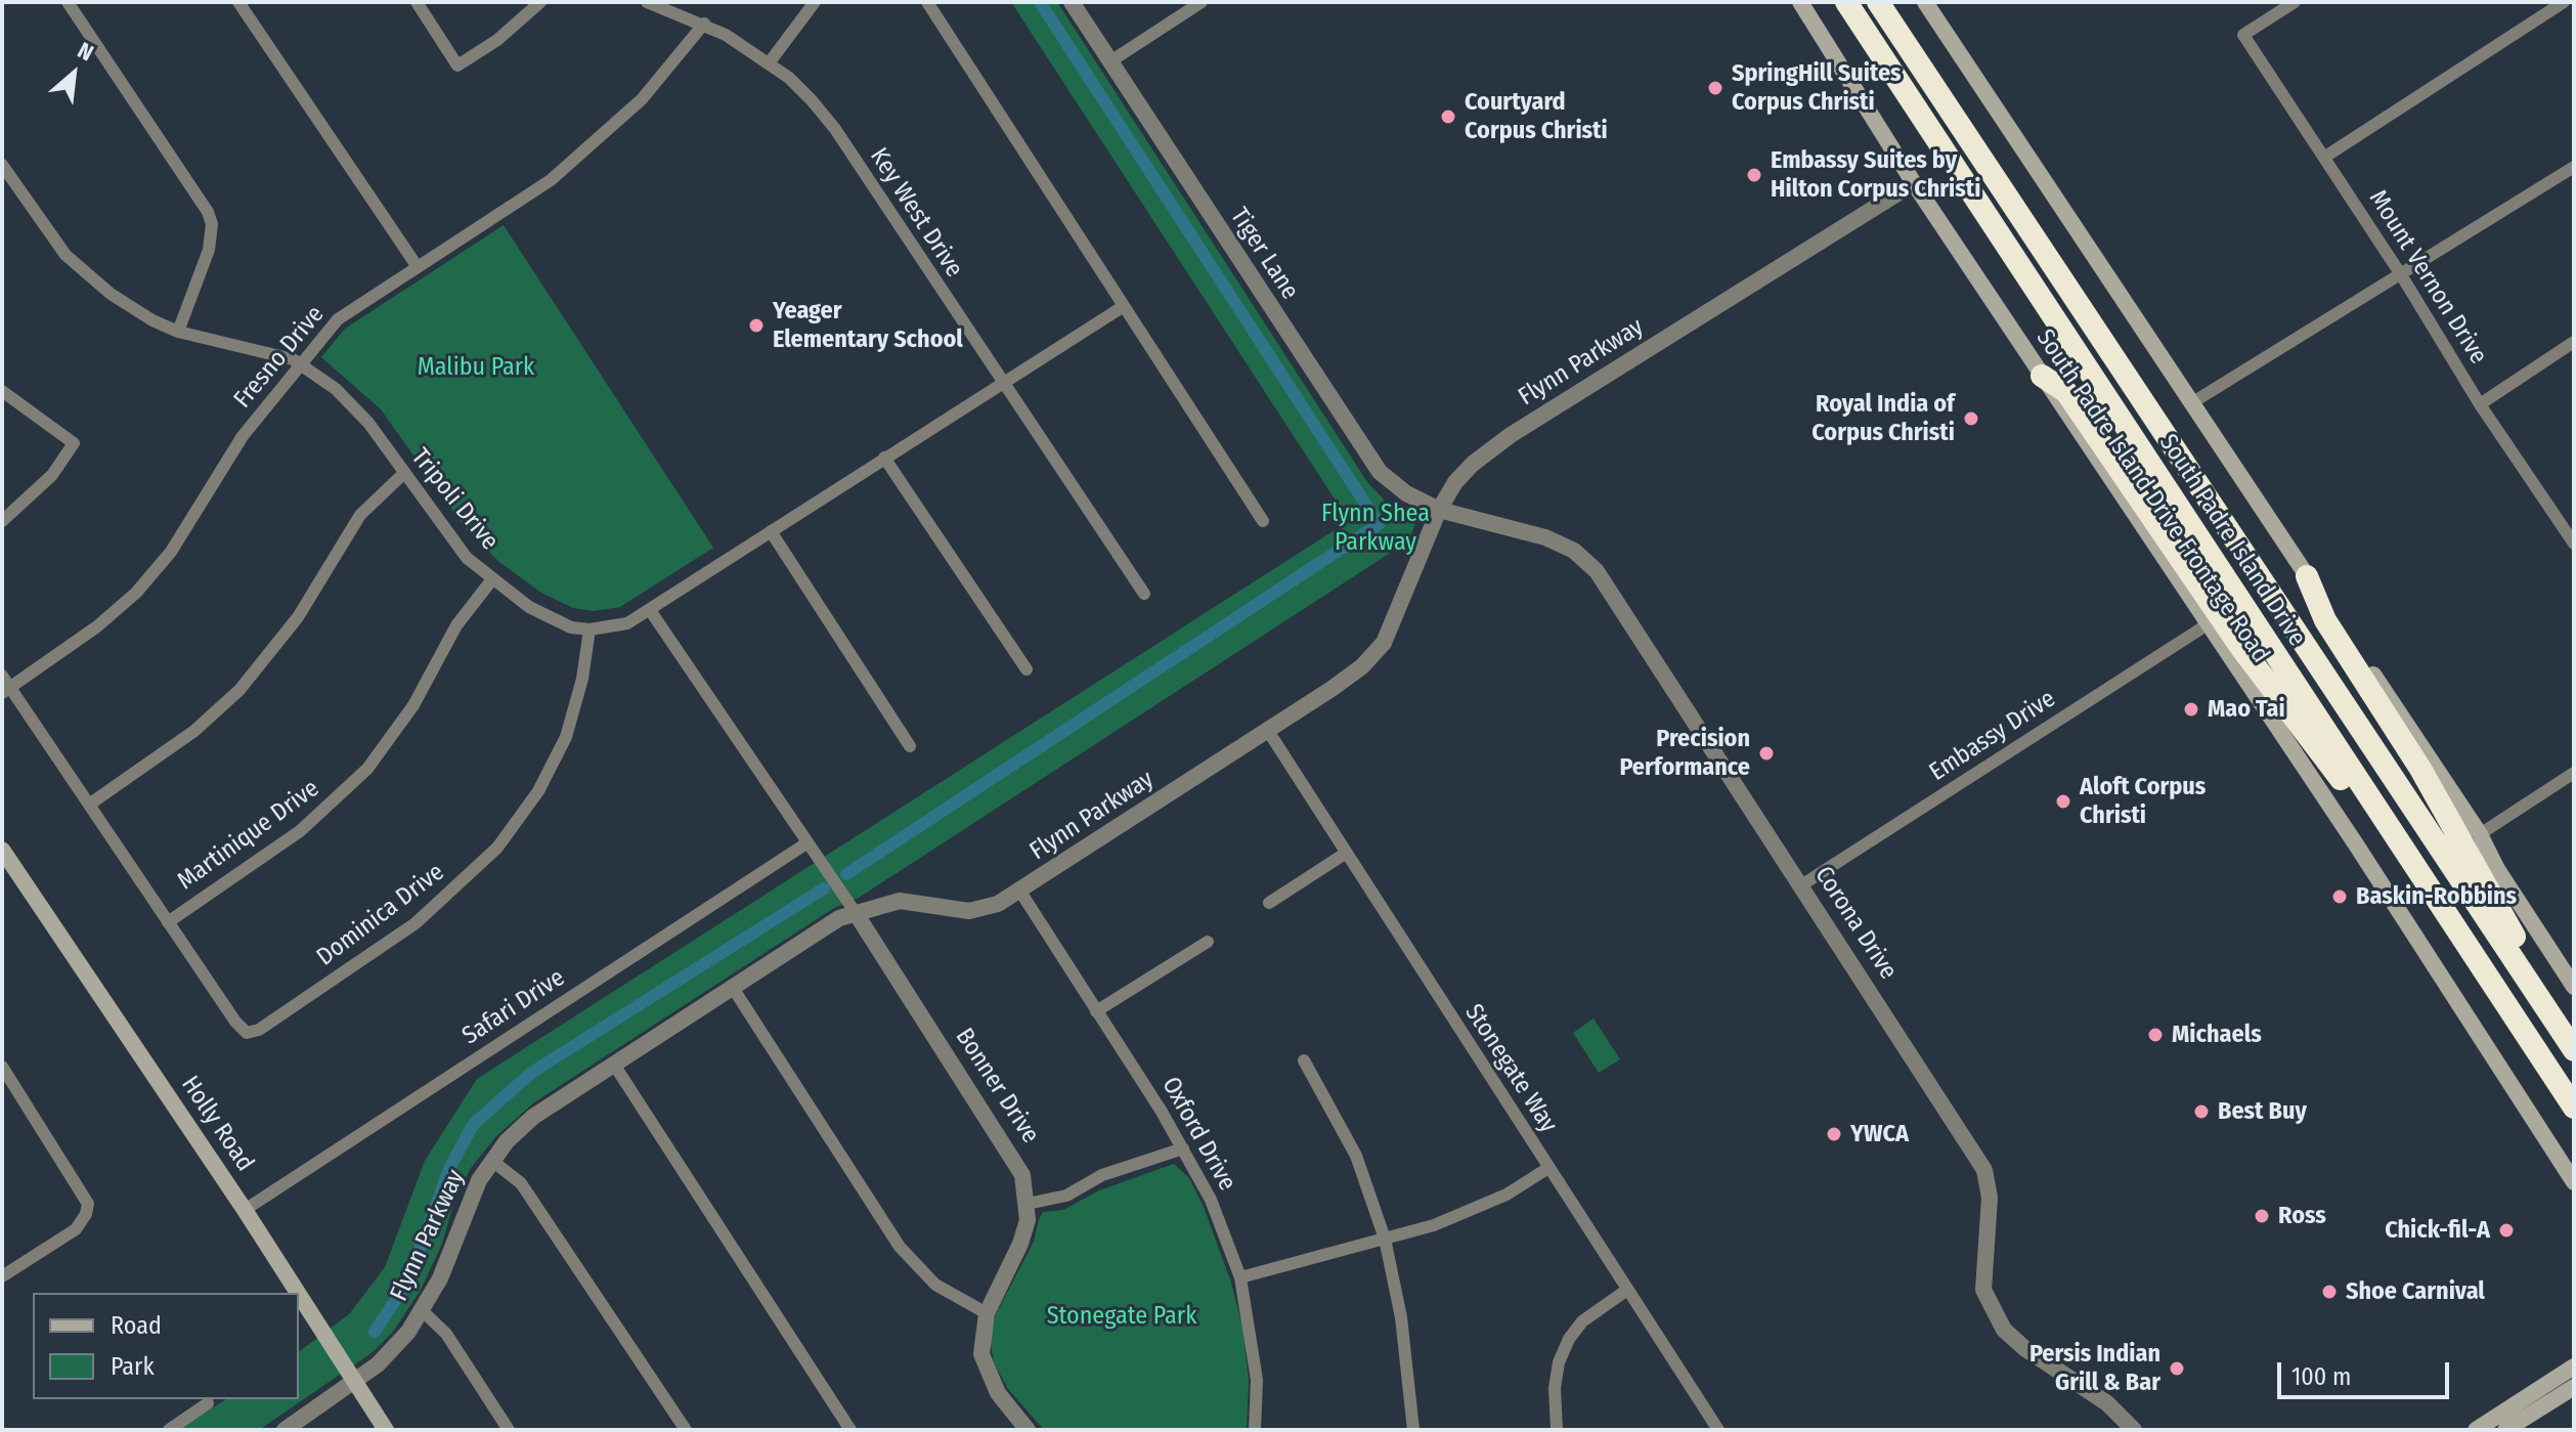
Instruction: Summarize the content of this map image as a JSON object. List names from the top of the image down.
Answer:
{
  "streets": {
    "highway": ["South Padre Island Drive"],
    "main road": ["South Padre Island Drive Frontage Road", "Holly Road"],
    "street": [
      "Key West Drive",
      "Tiger Lane",
      "Mount Vernon Drive",
      "Fresno Drive",
      "Flynn Parkway",
      "Tripoli Drive",
      "Embassy Drive",
      "Martinique Drive",
      "Dominica Drive",
      "Corona Drive",
      "Safari Drive",
      "Stonegate Way",
      "Bonner Drive",
      "Oxford Drive"
    ]
  },
  "crossings": [
    ["Key West Drive", "Fresno Drive"],
    ["Key West Drive", "Tripoli Drive"],
    ["Tiger Lane", "Flynn Parkway"],
    ["Tiger Lane", "Corona Drive"],
    ["Fresno Drive", "Tripoli Drive"],
    ["Flynn Parkway", "South Padre Island Drive Frontage Road"],
    ["Flynn Parkway", "Corona Drive"],
    ["Flynn Parkway", "Stonegate Way"],
    ["Flynn Parkway", "Bonner Drive"],
    ["Flynn Parkway", "Holly Road"],
    ["Flynn Parkway", "Oxford Drive"],
    ["South Padre Island Drive Frontage Road", "Embassy Drive"],
    ["Tripoli Drive", "Martinique Drive"],
    ["Tripoli Drive", "Dominica Drive"],
    ["Embassy Drive", "Corona Drive"],
    ["Martinique Drive", "Dominica Drive"],
    ["Safari Drive", "Holly Road"]
  ],
  "parks": ["Malibu Park", "Flynn Shea Parkway", "Stonegate Park"],
  "places": [
    "SpringHill Suites Corpus Christi",
    "Courtyard Corpus Christi",
    "Embassy Suites by Hilton Corpus Christi",
    "Yeager Elementary School",
    "Royal India of Corpus Christi",
    "Mao Tai",
    "Precision Performance",
    "Aloft Corpus Christi",
    "Baskin-Robbins",
    "Michaels",
    "Best Buy",
    "YWCA",
    "Ross",
    "Chick-fil-A",
    "Shoe Carnival",
    "Persis Indian Grill & Bar"
  ],
  "legend": ["Road", "Park"],
  "scale_bar": "100 m",
  "north": "top right"
}
